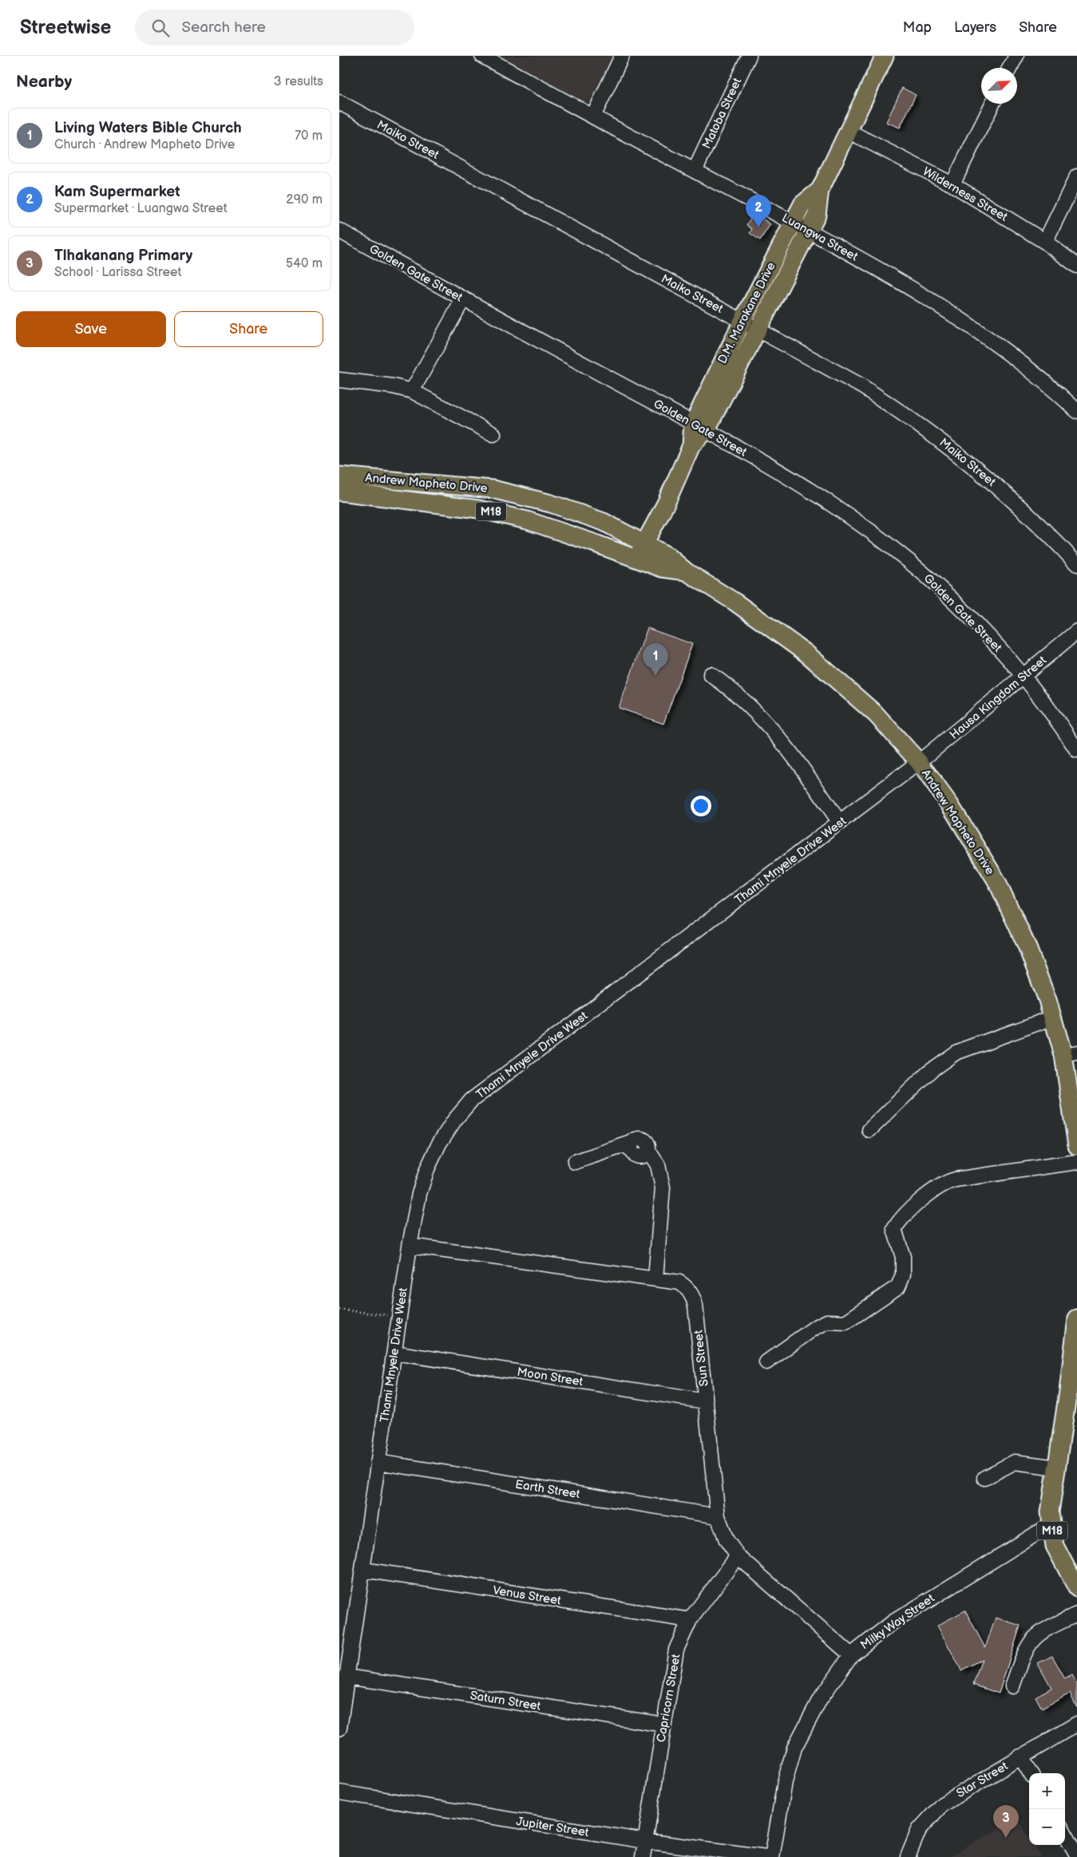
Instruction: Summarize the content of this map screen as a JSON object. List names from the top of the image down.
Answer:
{
  "streets": {
    "main road": ["D.M. Marokane Drive", "Andrew Mapheto Drive", "M18"],
    "street": [
      "Matoba Street",
      "Maiko Street",
      "Wilderness Street",
      "Luangwa Street",
      "Golden Gate Street",
      "Hausa Kingdom Street",
      "Thami Mnyele Drive West",
      "Sun Street",
      "Moon Street",
      "Earth Street",
      "Venus Street",
      "Milky Way Street",
      "Capricorn Street",
      "Saturn Street",
      "Star Street",
      "Jupiter Street"
    ]
  },
  "crossings": [
    ["Matoba Street", "Luangwa Street"],
    ["Maiko Street", "D.M. Marokane Drive"],
    ["Wilderness Street", "D.M. Marokane Drive"],
    ["Luangwa Street", "D.M. Marokane Drive"],
    ["Golden Gate Street", "D.M. Marokane Drive"],
    ["Golden Gate Street", "Hausa Kingdom Street"],
    ["D.M. Marokane Drive", "Andrew Mapheto Drive"],
    ["Andrew Mapheto Drive", "Hausa Kingdom Street"],
    ["Andrew Mapheto Drive", "Thami Mnyele Drive West"],
    ["M18", "Milky Way Street"],
    ["Hausa Kingdom Street", "Thami Mnyele Drive West"],
    ["Thami Mnyele Drive West", "Sun Street"],
    ["Thami Mnyele Drive West", "Moon Street"],
    ["Thami Mnyele Drive West", "Earth Street"],
    ["Thami Mnyele Drive West", "Venus Street"],
    ["Thami Mnyele Drive West", "Saturn Street"],
    ["Sun Street", "Moon Street"],
    ["Sun Street", "Earth Street"],
    ["Sun Street", "Milky Way Street"],
    ["Sun Street", "Capricorn Street"],
    ["Venus Street", "Capricorn Street"],
    ["Capricorn Street", "Saturn Street"],
    ["Capricorn Street", "Jupiter Street"]
  ],
  "north": "top right",
  "page": {
    "header": "Streetwise",
    "search": "Search here",
    "nav": ["Map", "Layers", "Share"],
    "heading": ["Nearby", "3 results"],
    "list": [
      {
        "mark": "1",
        "name": "Living Waters Bible Church",
        "note": "Church · Andrew Mapheto Drive",
        "value": "70 m"
      },
      {
        "mark": "2",
        "name": "Kam Supermarket",
        "note": "Supermarket · Luangwa Street",
        "value": "290 m"
      },
      {
        "mark": "3",
        "name": "Tlhakanang Primary",
        "note": "School · Larissa Street",
        "value": "540 m"
      }
    ],
    "pins": ["2", "1", "3"],
    "buttons": ["Save", "Share"],
    "map_buttons": ["+", "−"]
  }
}
